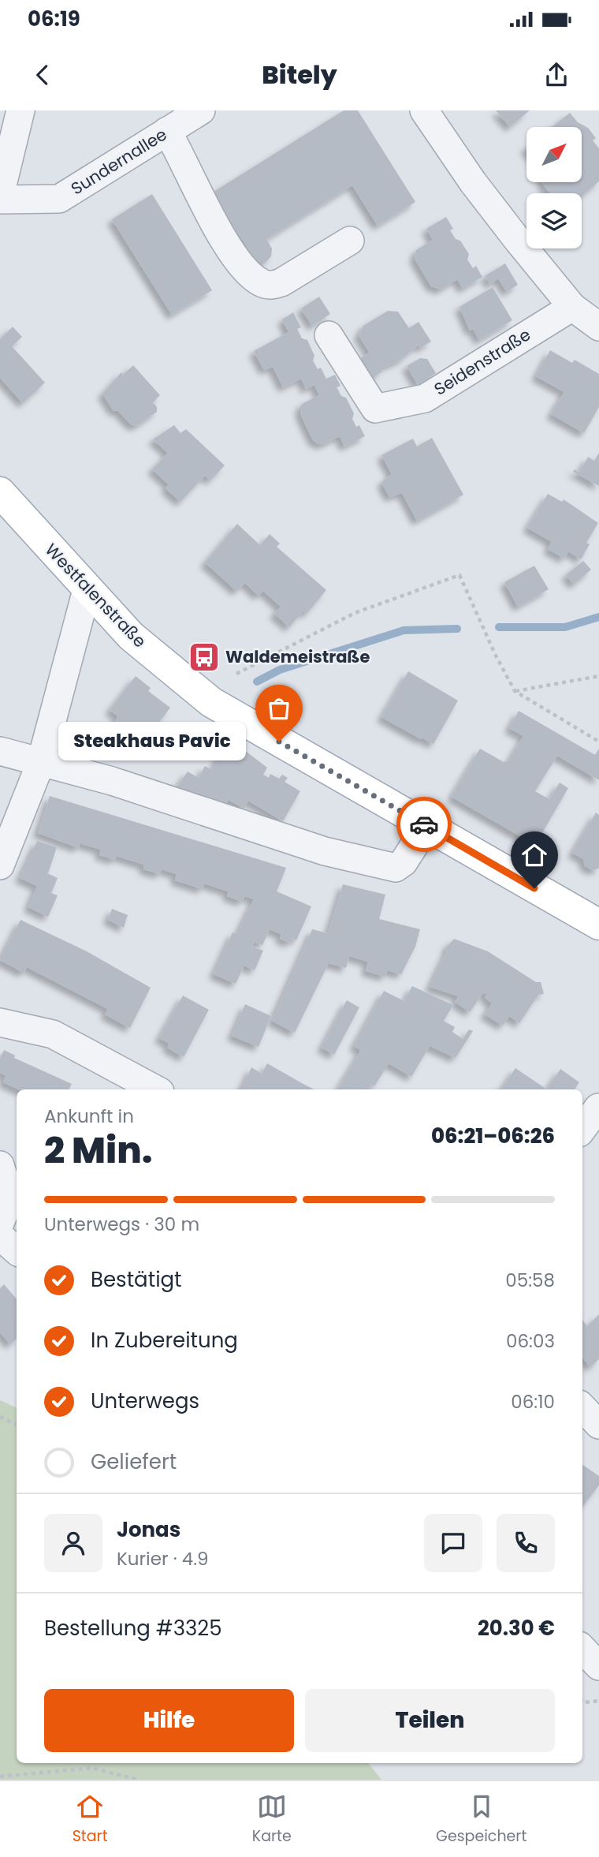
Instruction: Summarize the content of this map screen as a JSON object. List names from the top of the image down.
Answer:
{
  "streets": {
    "main road": ["Westfalenstraße"],
    "street": ["Sundernallee", "Seidenstraße"]
  },
  "places": {
    "bus stop": ["Waldemeistraße"],
    "other": ["Steakhaus Pavic"]
  },
  "north": "top right",
  "page": {
    "status": "06:19",
    "header": "Bitely",
    "bubble": "Steakhaus Pavic",
    "heading": ["2 Min.", "Ankunft in", "06:21–06:26"],
    "panel": [
      "Jonas",
      "Kurier · 4.9",
      "Bestellung #3325",
      "20.30 €"
    ],
    "bar": "Unterwegs · 30 m",
    "list": [
      ["Bestätigt", "05:58"],
      ["In Zubereitung", "06:03"],
      ["Unterwegs", "06:10"],
      "Geliefert"
    ],
    "buttons": ["Hilfe", "Teilen"],
    "tabs": ["Start", "Karte", "Gespeichert"]
  }
}
